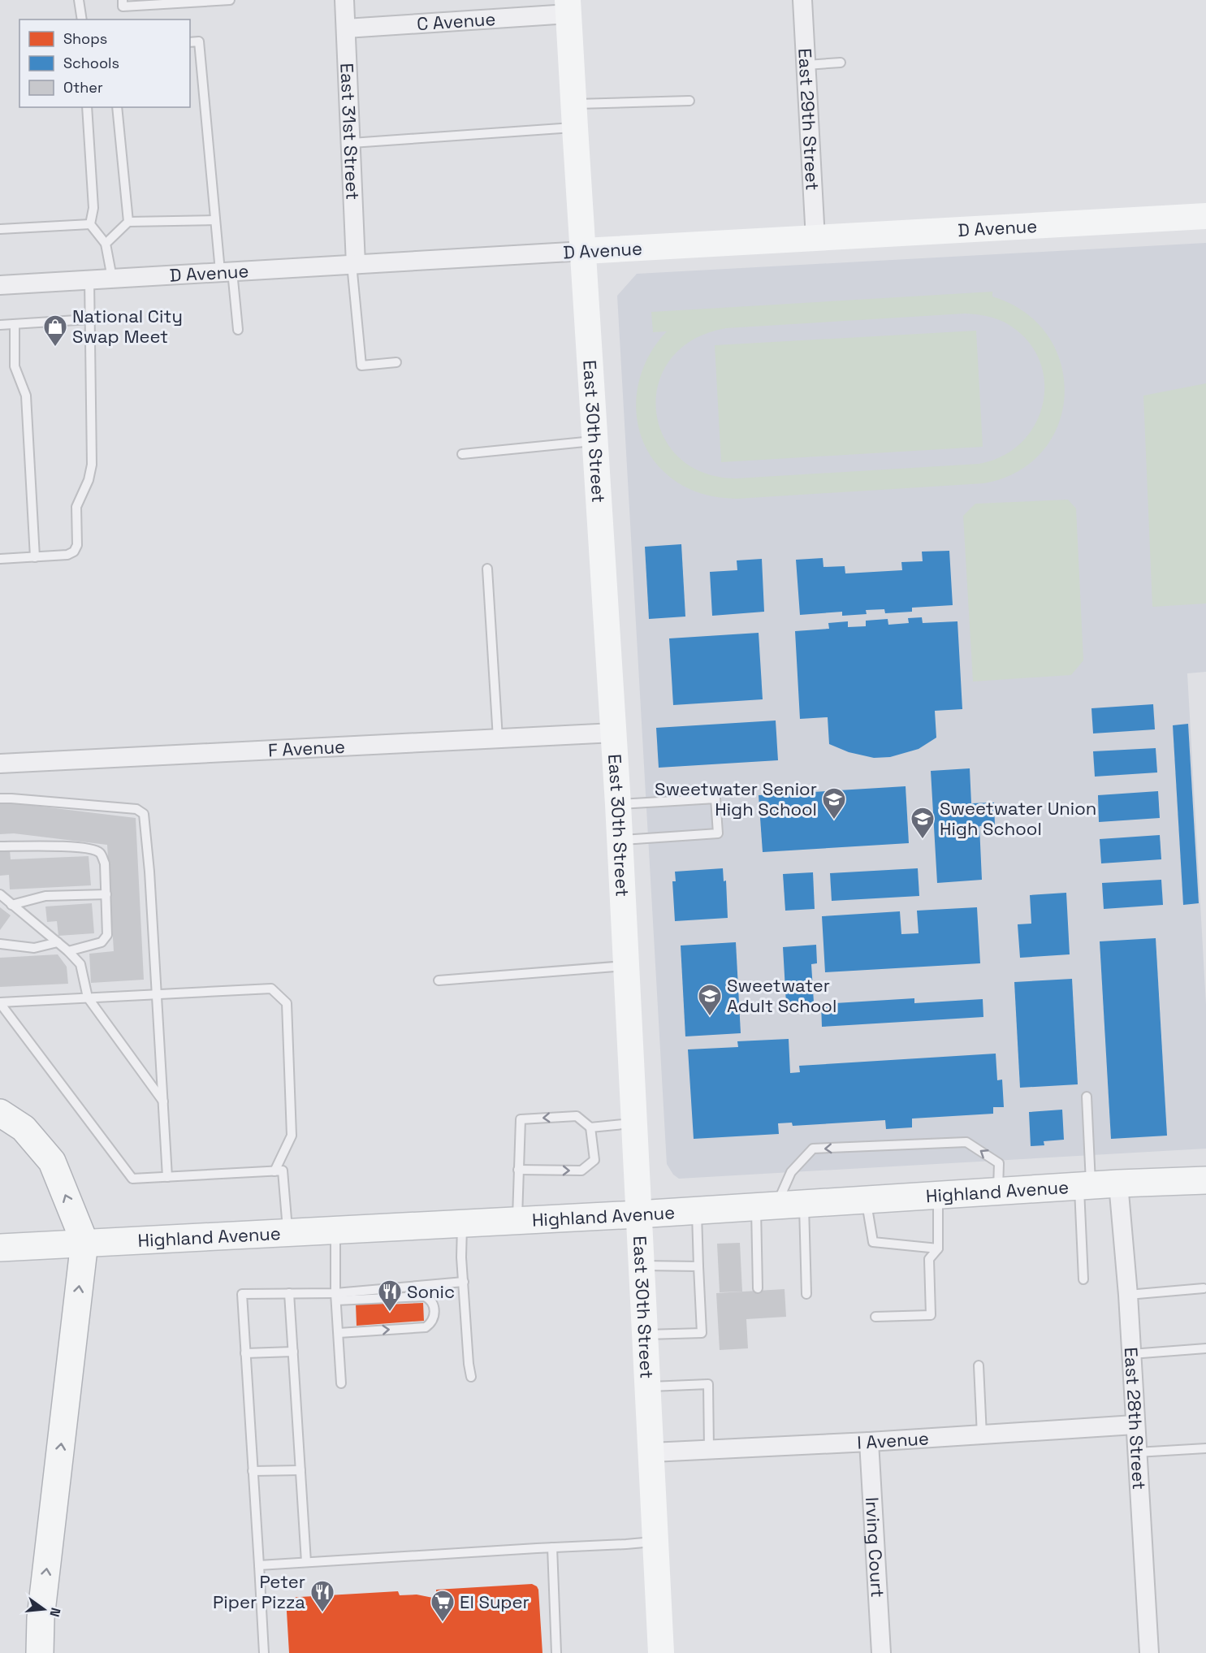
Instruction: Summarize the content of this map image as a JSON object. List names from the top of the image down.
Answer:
{
  "streets": {
    "main road": ["D Avenue", "East 30th Street", "Highland Avenue"],
    "street": [
      "C Avenue",
      "East 29th Street",
      "East 31st Street",
      "F Avenue",
      "East 28th Street",
      "I Avenue",
      "Irving Court"
    ]
  },
  "crossings": [
    ["C Avenue", "East 31st Street"],
    ["C Avenue", "East 30th Street"],
    ["East 29th Street", "D Avenue"],
    ["East 31st Street", "D Avenue"],
    ["D Avenue", "East 30th Street"],
    ["East 30th Street", "F Avenue"],
    ["East 30th Street", "Highland Avenue"],
    ["East 30th Street", "I Avenue"],
    ["Highland Avenue", "East 28th Street"],
    ["East 28th Street", "I Avenue"],
    ["I Avenue", "Irving Court"]
  ],
  "places": {
    "shop": ["National City Swap Meet"],
    "school or university": ["Sweetwater Senior High School", "Sweetwater Union High School", "Sweetwater Adult School"],
    "restaurant": ["Sonic", "Peter Piper Pizza"],
    "supermarket": ["El Super"]
  },
  "legend": ["Shops", "Schools", "Other"],
  "north": "right"
}
